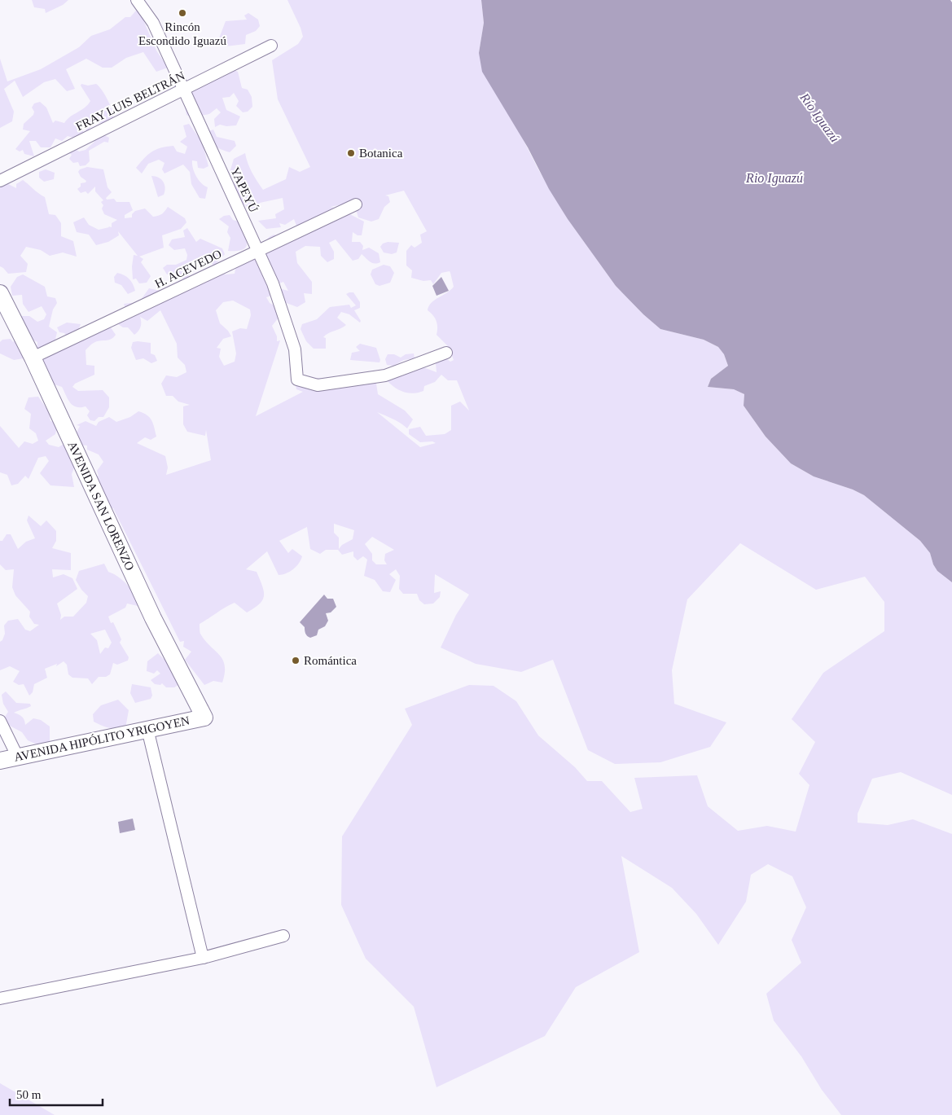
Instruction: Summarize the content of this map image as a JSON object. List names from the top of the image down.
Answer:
{
  "streets": {
    "street": [
      "FRAY LUIS BELTRÁN",
      "YAPEYÚ",
      "H. ACEVEDO",
      "AVENIDA SAN LORENZO",
      "AVENIDA HIPÓLITO YRIGOYEN"
    ]
  },
  "crossings": [
    ["FRAY LUIS BELTRÁN", "YAPEYÚ"],
    ["YAPEYÚ", "H. ACEVEDO"],
    ["H. ACEVEDO", "AVENIDA SAN LORENZO"],
    ["AVENIDA SAN LORENZO", "AVENIDA HIPÓLITO YRIGOYEN"]
  ],
  "water": ["Río Iguazú", "Rio Iguazú"],
  "places": ["Rincón Escondido Iguazú", "Botanica", "Romántica"],
  "scale_bar": "50 m"
}
